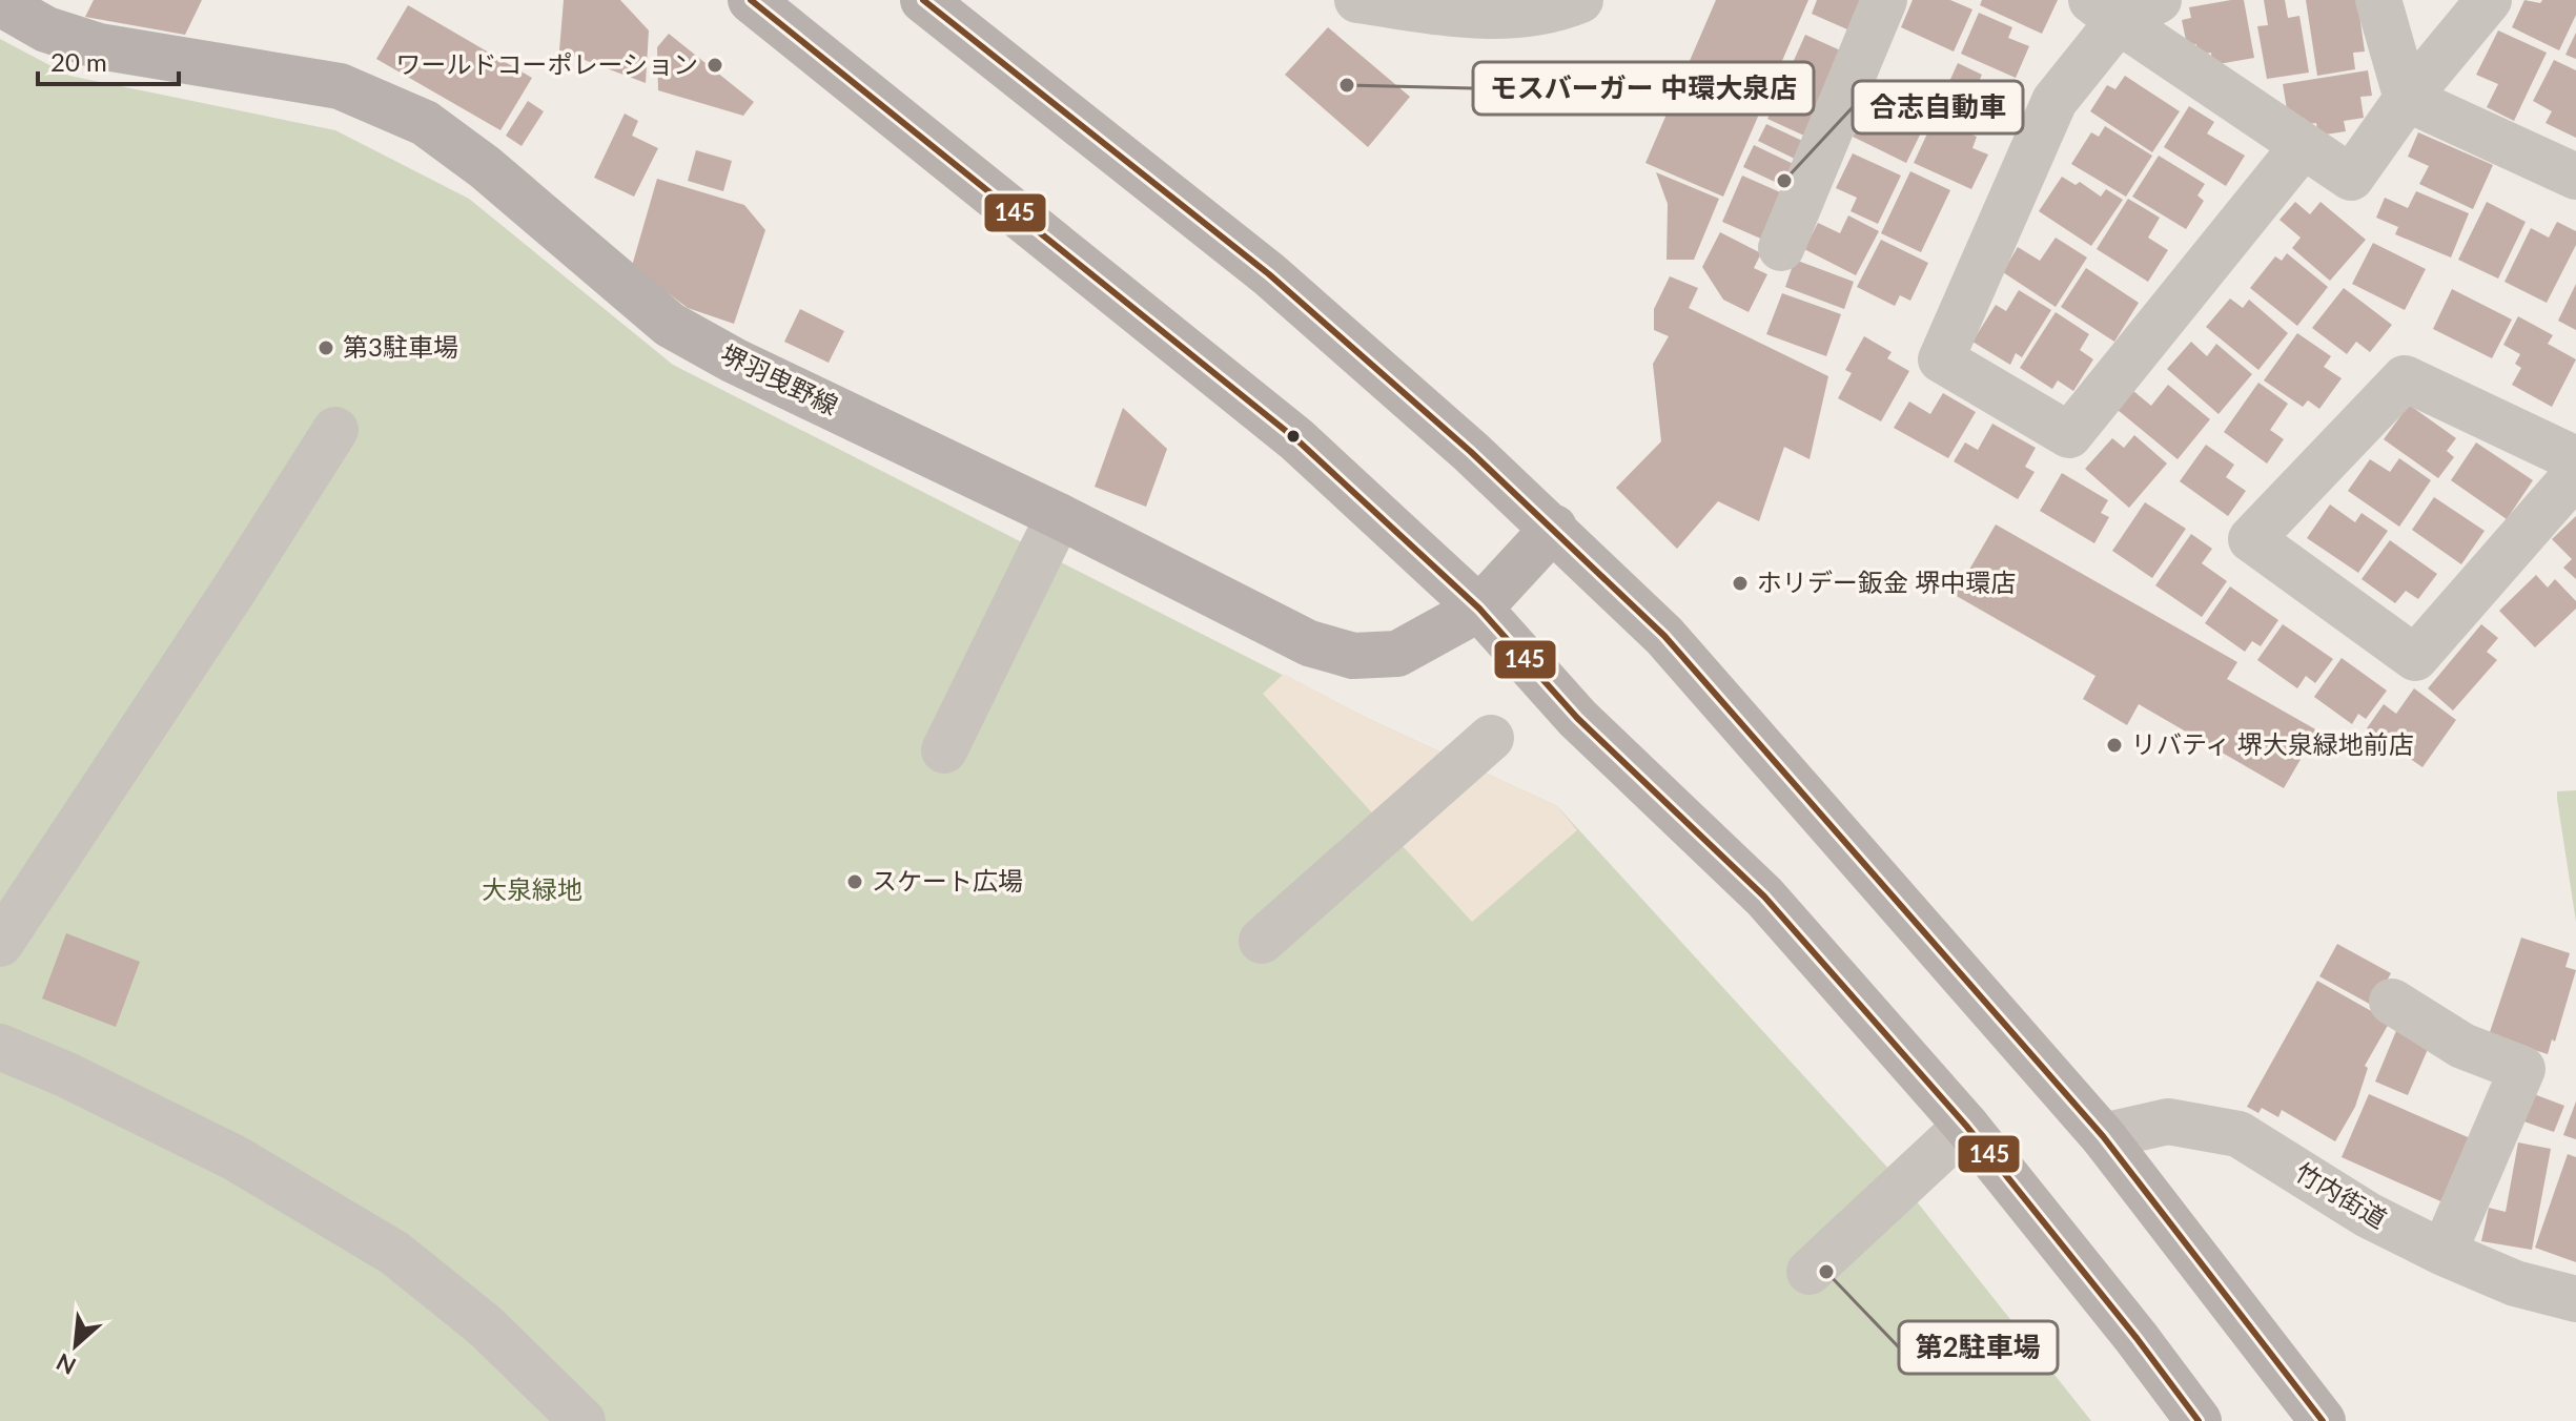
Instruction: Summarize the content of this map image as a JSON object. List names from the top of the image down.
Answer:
{
  "streets": {
    "main road": ["堺羽曳野線"],
    "street": ["竹内街道"]
  },
  "parks": ["大泉緑地"],
  "places": [
    "ワールドコーポレーション",
    "モスバーガー 中環大泉店",
    "合志自動車",
    "第3駐車場",
    "ホリデー鈑金 堺中環店",
    "リバティ 堺大泉緑地前店",
    "スケート広場",
    "第2駐車場"
  ],
  "lines": ["transit line 145"],
  "scale_bar": "20 m",
  "north": "bottom left"
}
